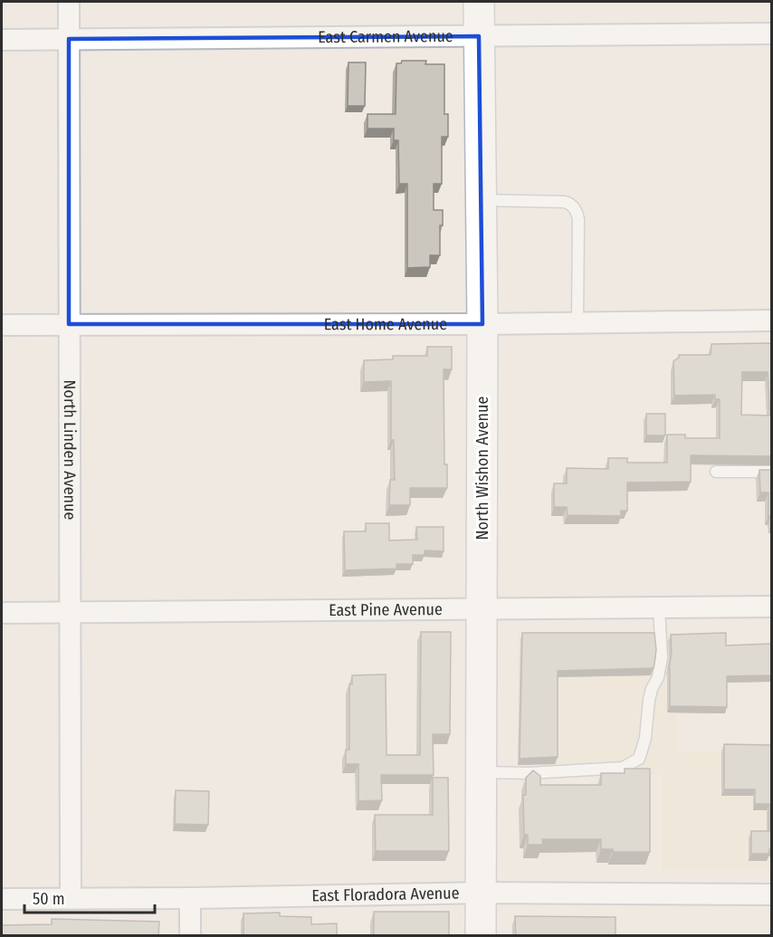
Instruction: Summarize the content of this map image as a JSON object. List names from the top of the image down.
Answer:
{
  "streets": {
    "main road": ["North Wishon Avenue"],
    "street": [
      "East Carmen Avenue",
      "East Home Avenue",
      "North Linden Avenue",
      "East Pine Avenue",
      "East Floradora Avenue"
    ]
  },
  "crossings": [
    ["East Carmen Avenue", "North Linden Avenue"],
    ["East Carmen Avenue", "North Wishon Avenue"],
    ["East Home Avenue", "North Linden Avenue"],
    ["East Home Avenue", "North Wishon Avenue"],
    ["North Linden Avenue", "East Pine Avenue"],
    ["North Linden Avenue", "East Floradora Avenue"],
    ["North Wishon Avenue", "East Pine Avenue"],
    ["North Wishon Avenue", "East Floradora Avenue"]
  ],
  "scale_bar": "50 m"
}
